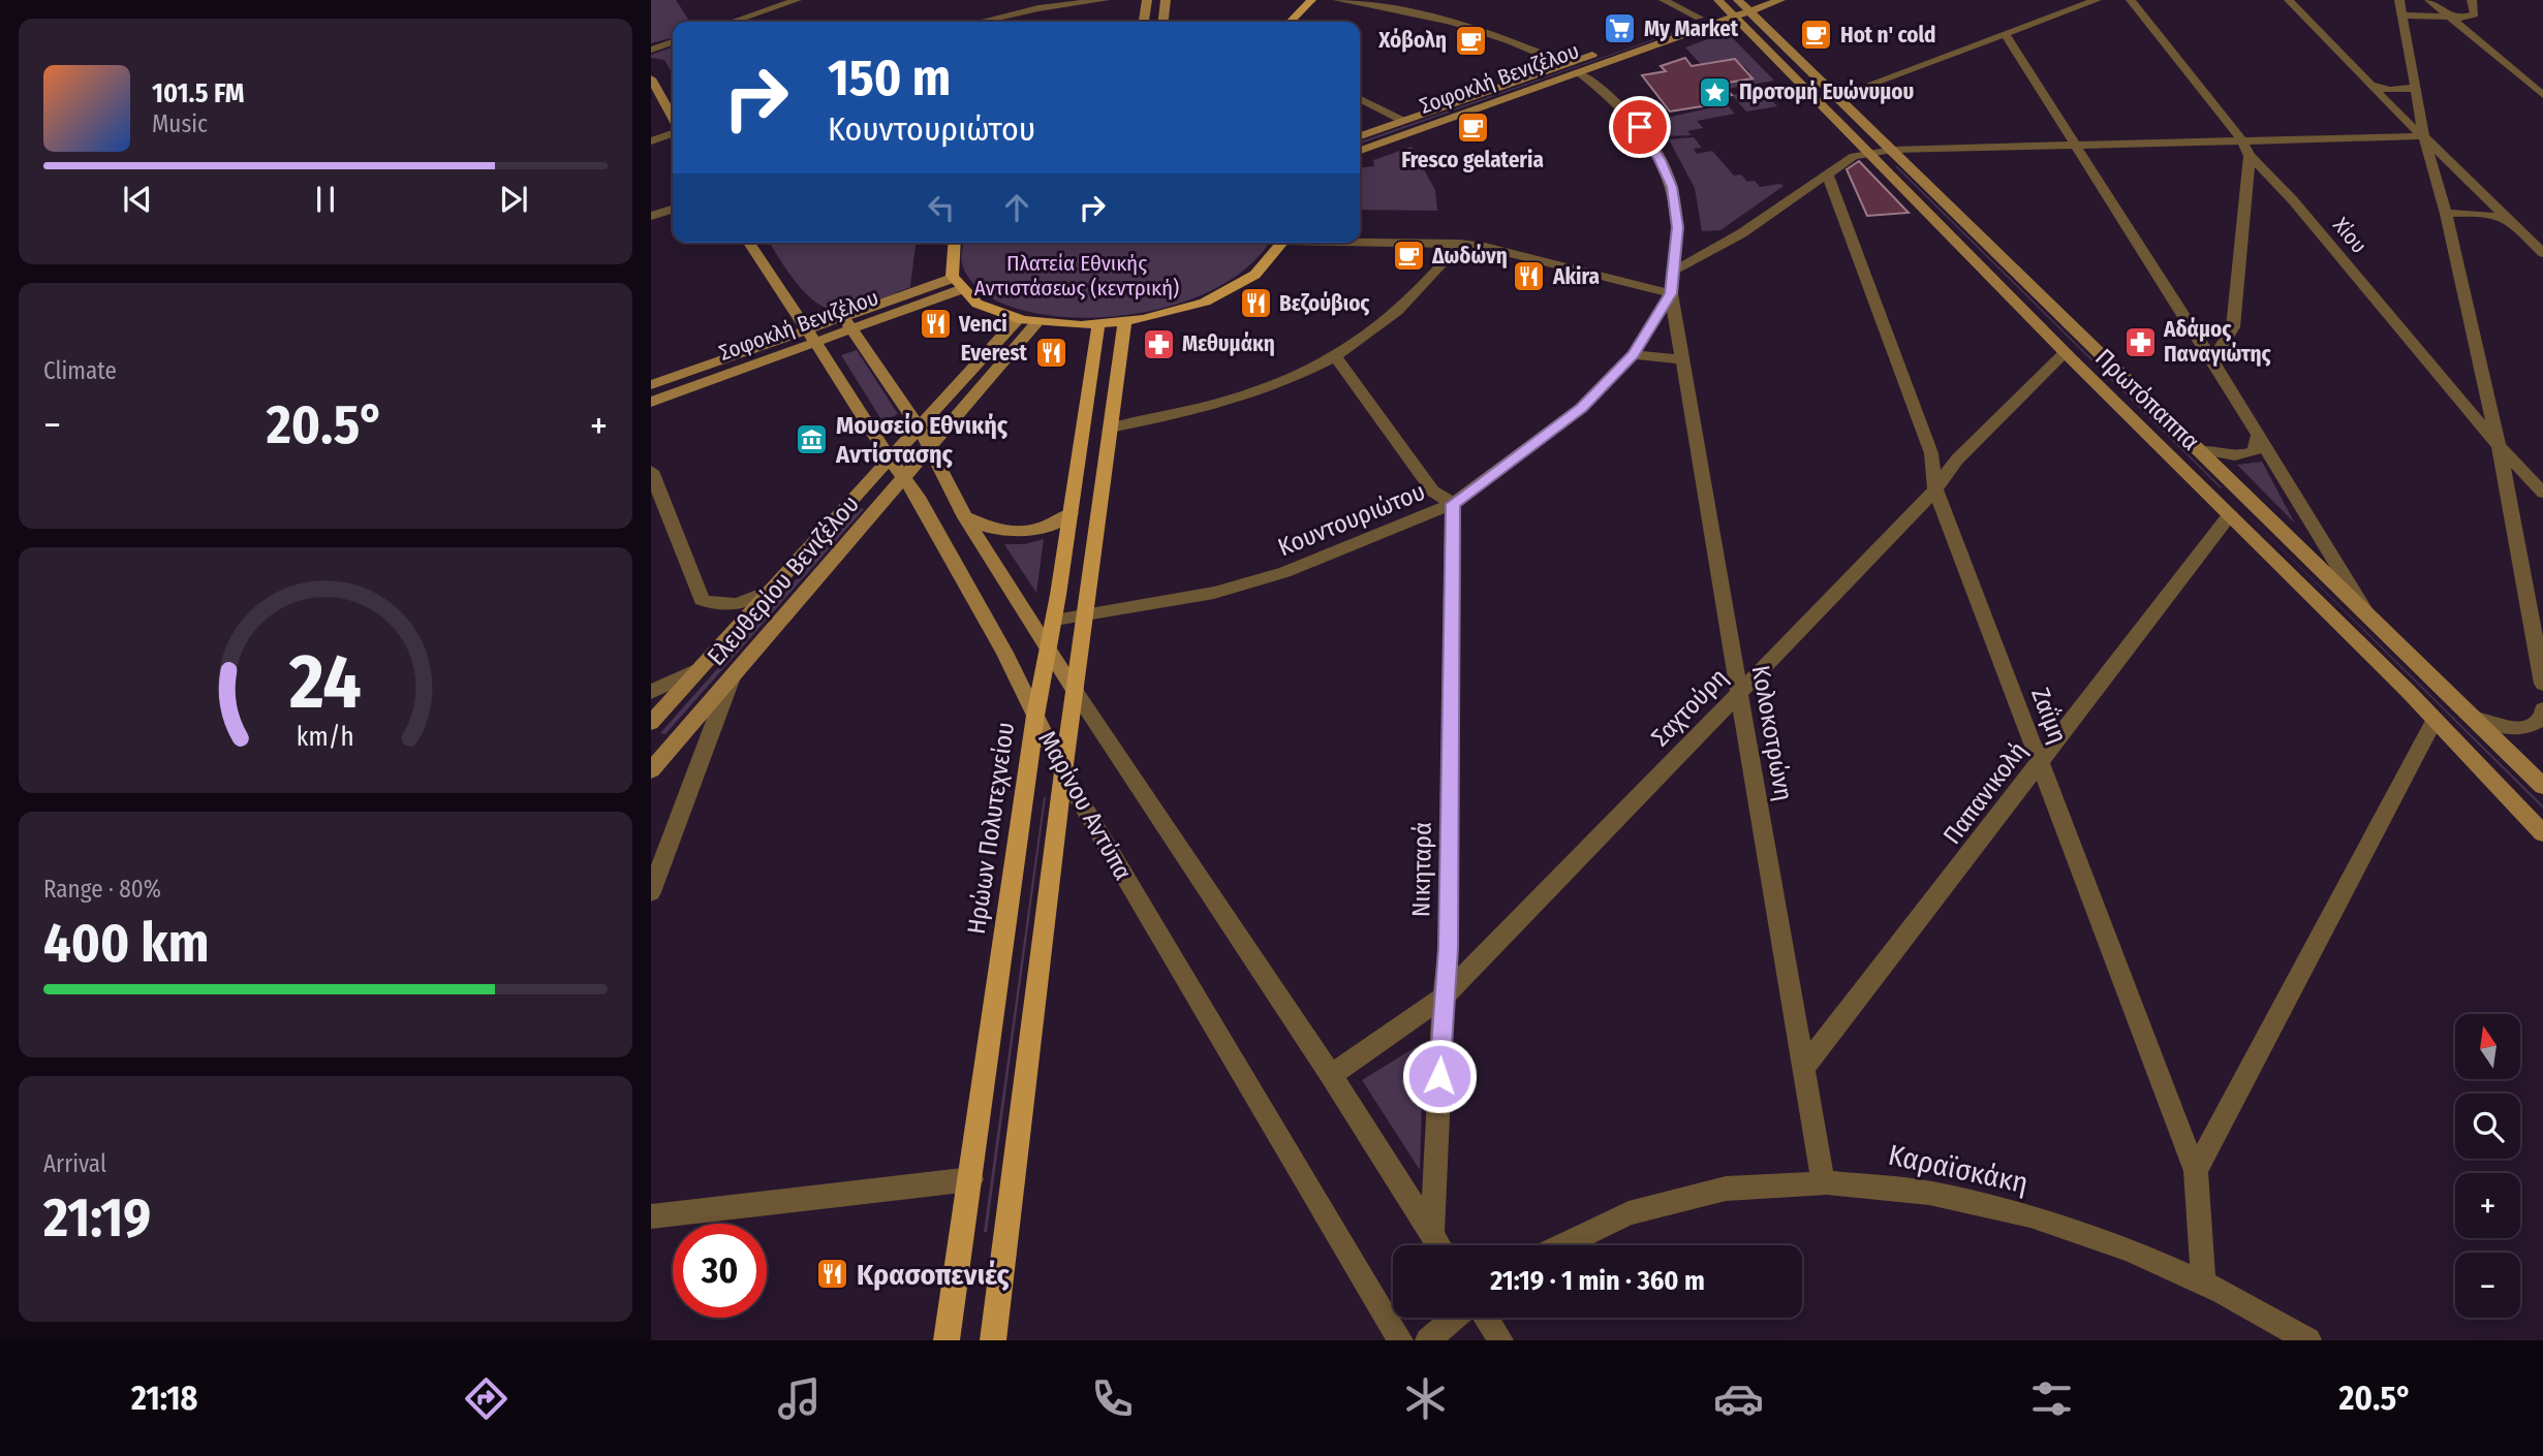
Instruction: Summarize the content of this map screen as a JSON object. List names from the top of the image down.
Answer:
{
  "streets": {
    "main road": ["Ηρώων Πολυτεχνείου"],
    "street": [
      "Σοφοκλή Βενιζέλου",
      "Χίου",
      "Πρωτόπαππα",
      "Κουντουριώτου",
      "Ελευθερίου Βενιζέλου",
      "Σαχτούρη",
      "Ζαΐμη",
      "Κολοκοτρώνη",
      "Παπανικολή",
      "Μαρίνου Αντύπα",
      "Νικηταρά",
      "Καραϊσκάκη"
    ]
  },
  "crossings": [
    ["Σοφοκλή Βενιζέλου", "Πρωτόπαππα"],
    ["Σοφοκλή Βενιζέλου", "Κουντουριώτου"],
    ["Σοφοκλή Βενιζέλου", "Μαρίνου Αντύπα"],
    ["Πρωτόπαππα", "Σαχτούρη"],
    ["Πρωτόπαππα", "Παπανικολή"],
    ["Κουντουριώτου", "Κολοκοτρώνη"],
    ["Κουντουριώτου", "Ηρώων Πολυτεχνείου"],
    ["Κουντουριώτου", "Νικηταρά"],
    ["Ελευθερίου Βενιζέλου", "Μαρίνου Αντύπα"],
    ["Σαχτούρη", "Ζαΐμη"],
    ["Σαχτούρη", "Κολοκοτρώνη"],
    ["Σαχτούρη", "Μαρίνου Αντύπα"],
    ["Σαχτούρη", "Νικηταρά"],
    ["Ζαΐμη", "Παπανικολή"],
    ["Ζαΐμη", "Καραϊσκάκη"],
    ["Κολοκοτρώνη", "Παπανικολή"],
    ["Κολοκοτρώνη", "Καραϊσκάκη"],
    ["Μαρίνου Αντύπα", "Ηρώων Πολυτεχνείου"],
    ["Μαρίνου Αντύπα", "Νικηταρά"]
  ],
  "parks": ["Πλατεία Εθνικής Αντιστάσεως (κεντρική)"],
  "places": {
    "supermarket": ["My Market"],
    "cafe": [
      "Hot n' cold",
      "Χόβολη",
      "Fresco gelateria",
      "Δωδώνη"
    ],
    "place": ["Προτομή Ευώνυμου"],
    "restaurant": [
      "Akira",
      "Βεζούβιος",
      "Venci",
      "Everest",
      "Κρασοπενιές"
    ],
    "pharmacy": ["Αδάμος Παναγιώτης", "Μεθυμάκη"],
    "museum": ["Μουσείο Εθνικής Αντίστασης"]
  },
  "north": "top",
  "page": {
    "turn": ["150 m", "Κουντουριώτου"],
    "song": ["101.5 FM", "Music"],
    "tile": [
      "Climate",
      ["Range · 80%", "400 km"],
      ["Arrival", "21:19"]
    ],
    "heat": ["−", "20.5°", "+"],
    "map_buttons": ["+", "−"],
    "limit": "30",
    "trip": "21:19 · 1 min · 360 m",
    "tabs": ["21:18", "20.5°"],
    "gauge": ["24", "km/h"]
  }
}
